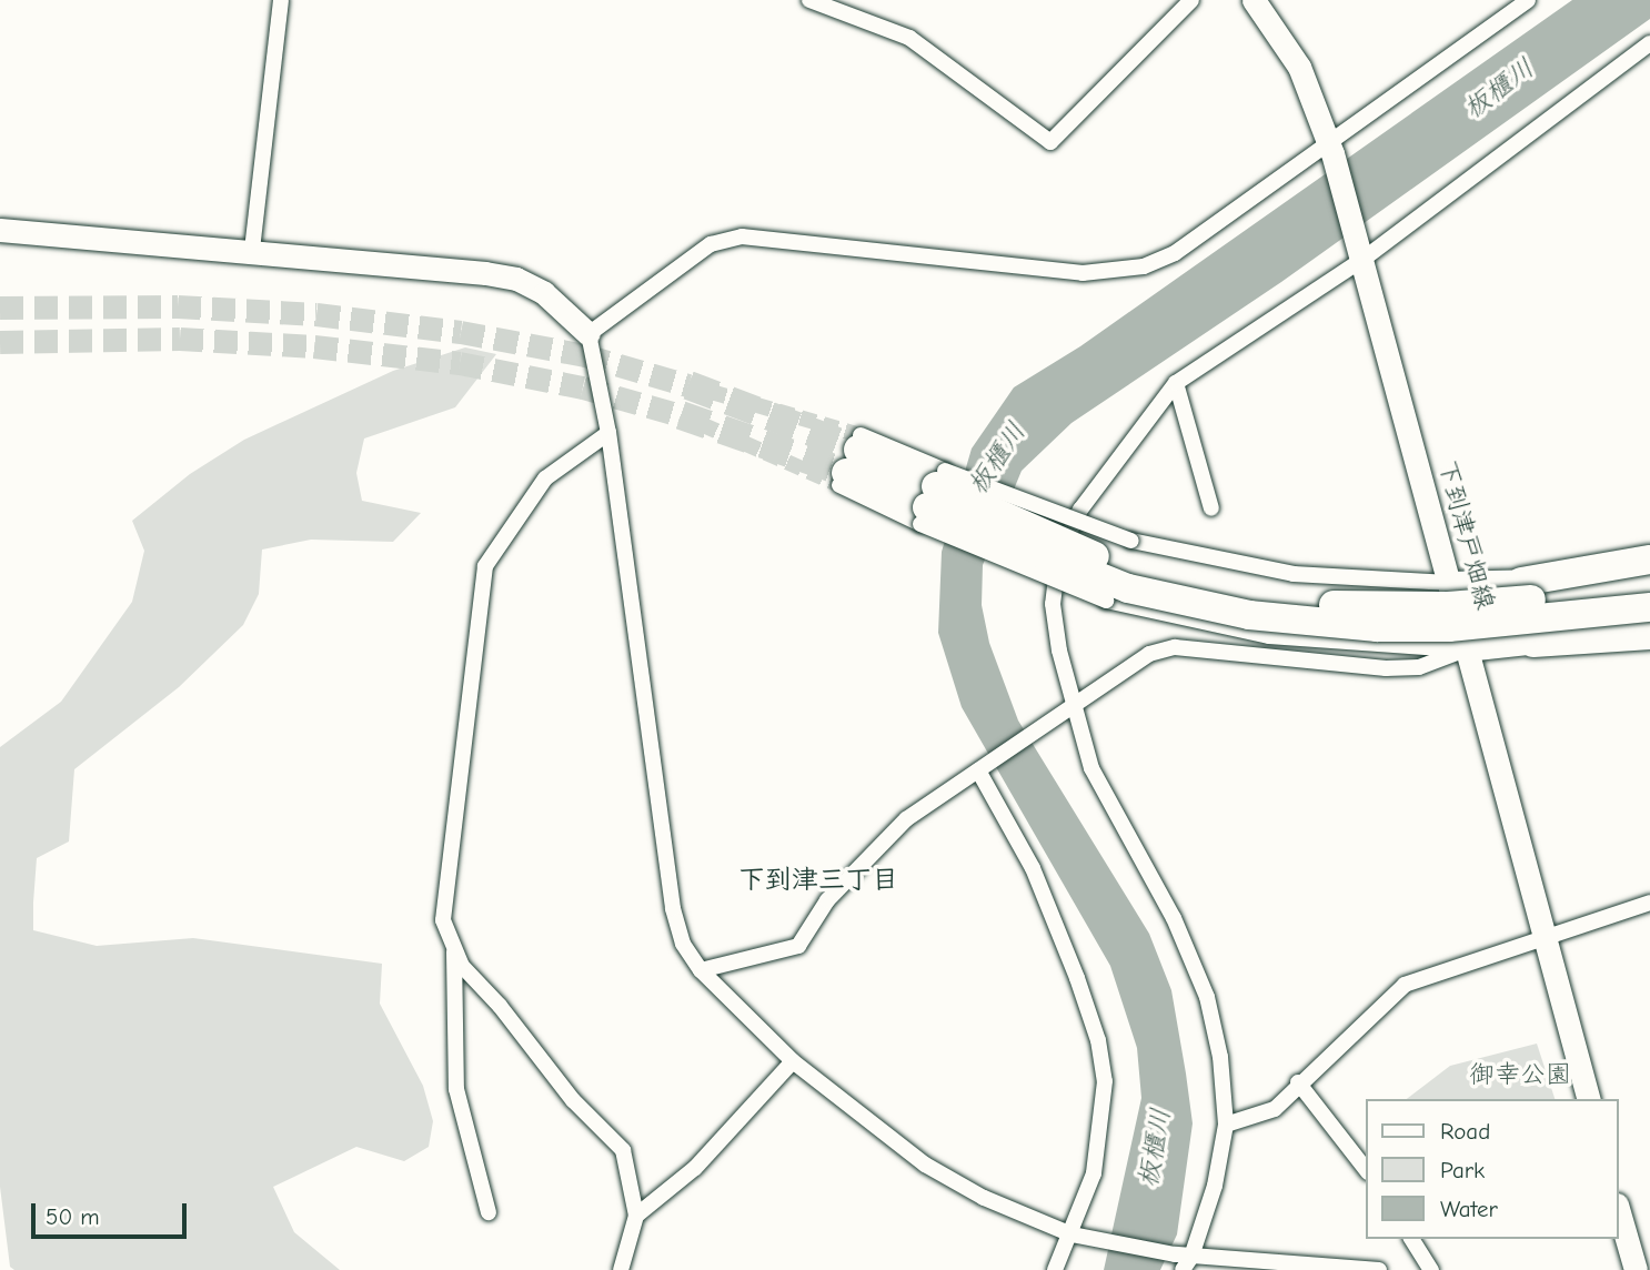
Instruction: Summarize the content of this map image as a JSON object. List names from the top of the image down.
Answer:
{
  "streets": {
    "main road": ["下到津戸畑線"]
  },
  "districts": ["下到津三丁目"],
  "water": ["板櫃川"],
  "parks": ["御幸公園"],
  "legend": ["Road", "Park", "Water"],
  "scale_bar": "50 m"
}
